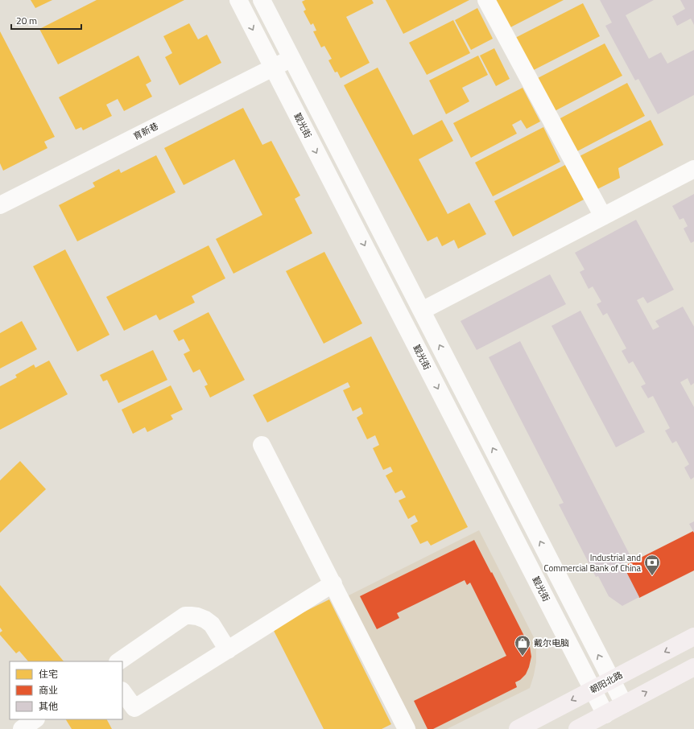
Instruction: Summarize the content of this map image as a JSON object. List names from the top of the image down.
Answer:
{
  "streets": {
    "main road": ["朝阳北路"],
    "street": ["觐光街", "育新巷"]
  },
  "crossings": [
    ["觐光街", "育新巷"],
    ["觐光街", "朝阳北路"]
  ],
  "places": {
    "bank": ["Industrial and Commercial Bank of China"],
    "shop": ["戴尔电脑"]
  },
  "legend": ["住宅", "商业", "其他"],
  "scale_bar": "20 m"
}
